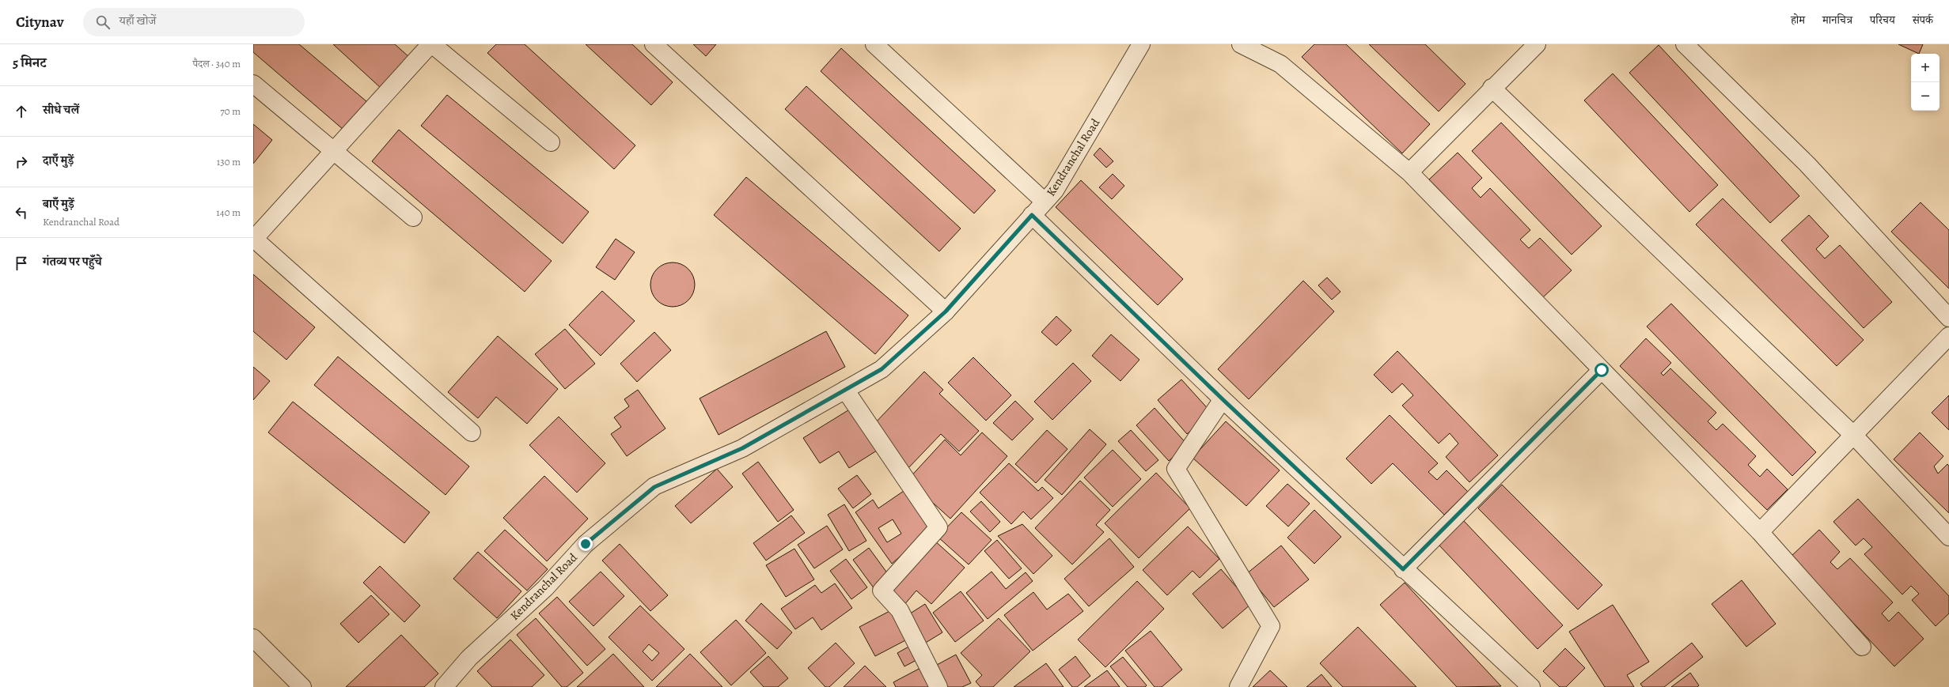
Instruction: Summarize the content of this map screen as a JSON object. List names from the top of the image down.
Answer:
{
  "streets": {
    "street": ["Kendranchal Road"]
  },
  "page": {
    "header": "Citynav",
    "search": "यहाँ खोजें",
    "nav": [
      "होम",
      "मानचित्र",
      "परिचय",
      "संपर्क"
    ],
    "heading": ["5 मिनट", "पैदल · 340 m"],
    "map_buttons": ["+", "−"],
    "list": [
      ["सीधे चलें", "70 m"],
      ["दाएँ मुड़ें", "130 m"],
      ["बाएँ मुड़ें", "Kendranchal Road", "140 m"],
      "गंतव्य पर पहुँचे"
    ]
  }
}
